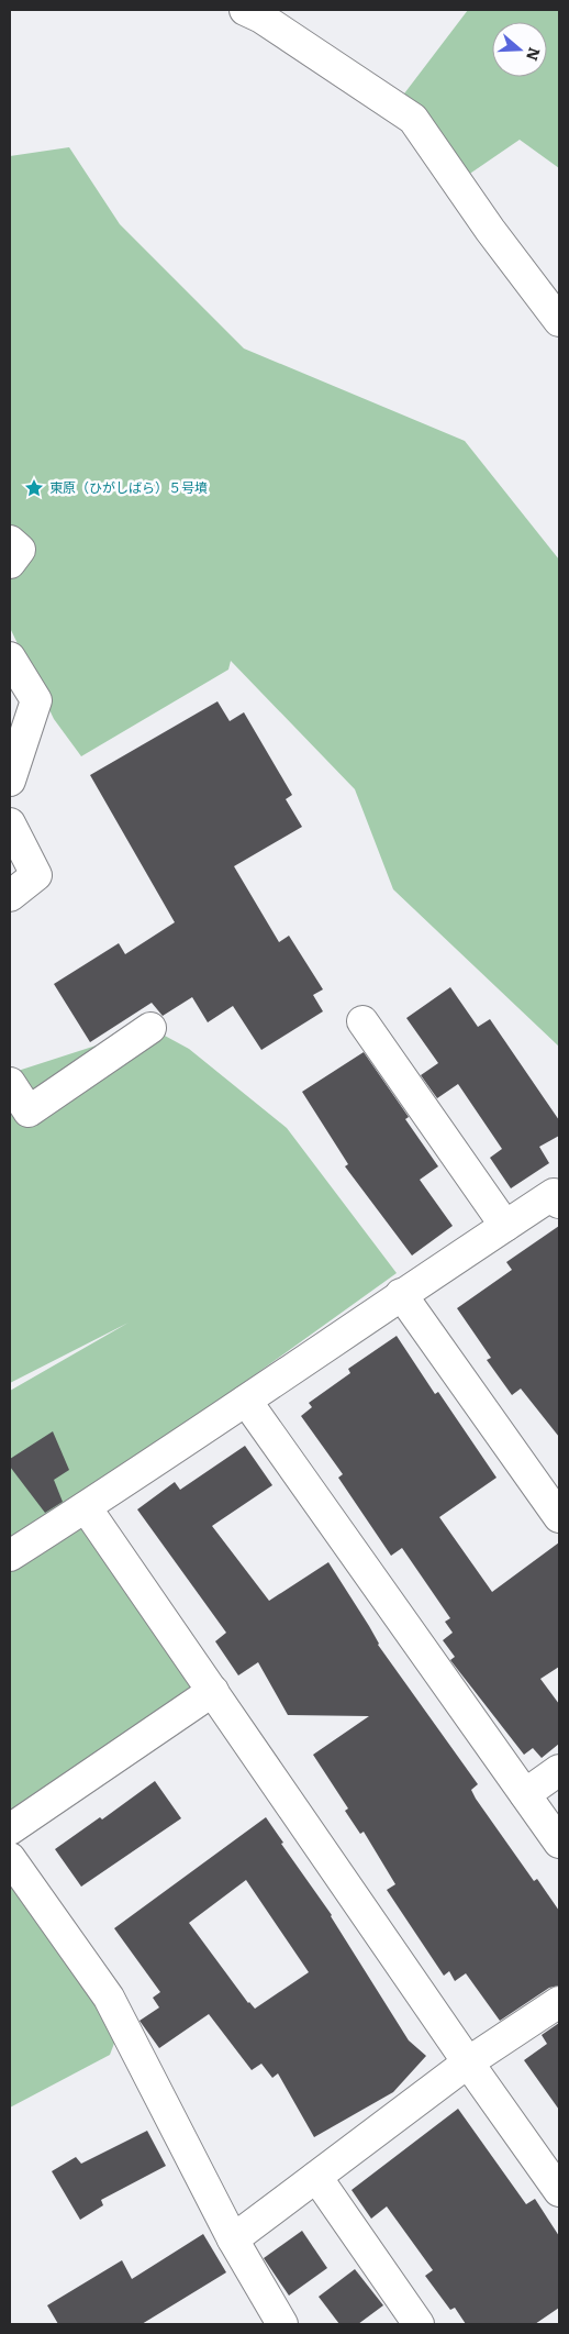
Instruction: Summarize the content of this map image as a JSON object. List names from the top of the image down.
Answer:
{
  "places": {
    "place": ["東原（ひがしばら）５号墳"]
  },
  "north": "right"
}
